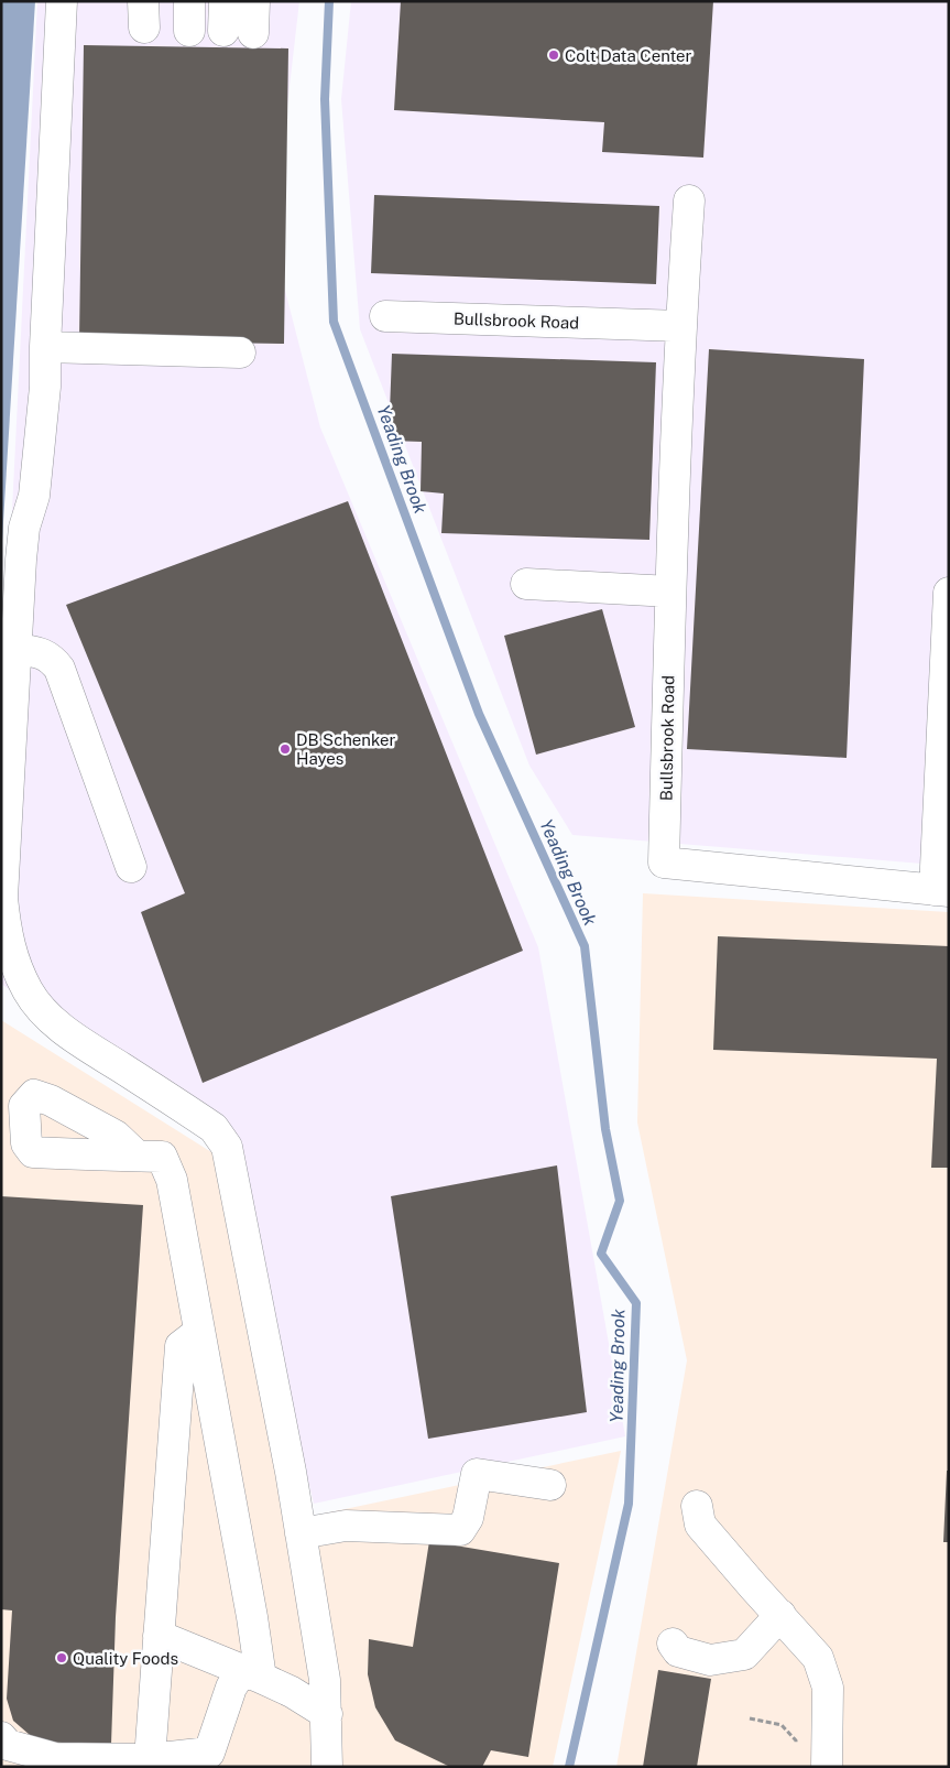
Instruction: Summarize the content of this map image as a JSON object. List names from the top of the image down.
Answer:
{
  "streets": {
    "street": ["Bullsbrook Road"]
  },
  "water": ["Yeading Brook"],
  "places": ["Colt Data Center", "DB Schenker Hayes", "Quality Foods"]
}
